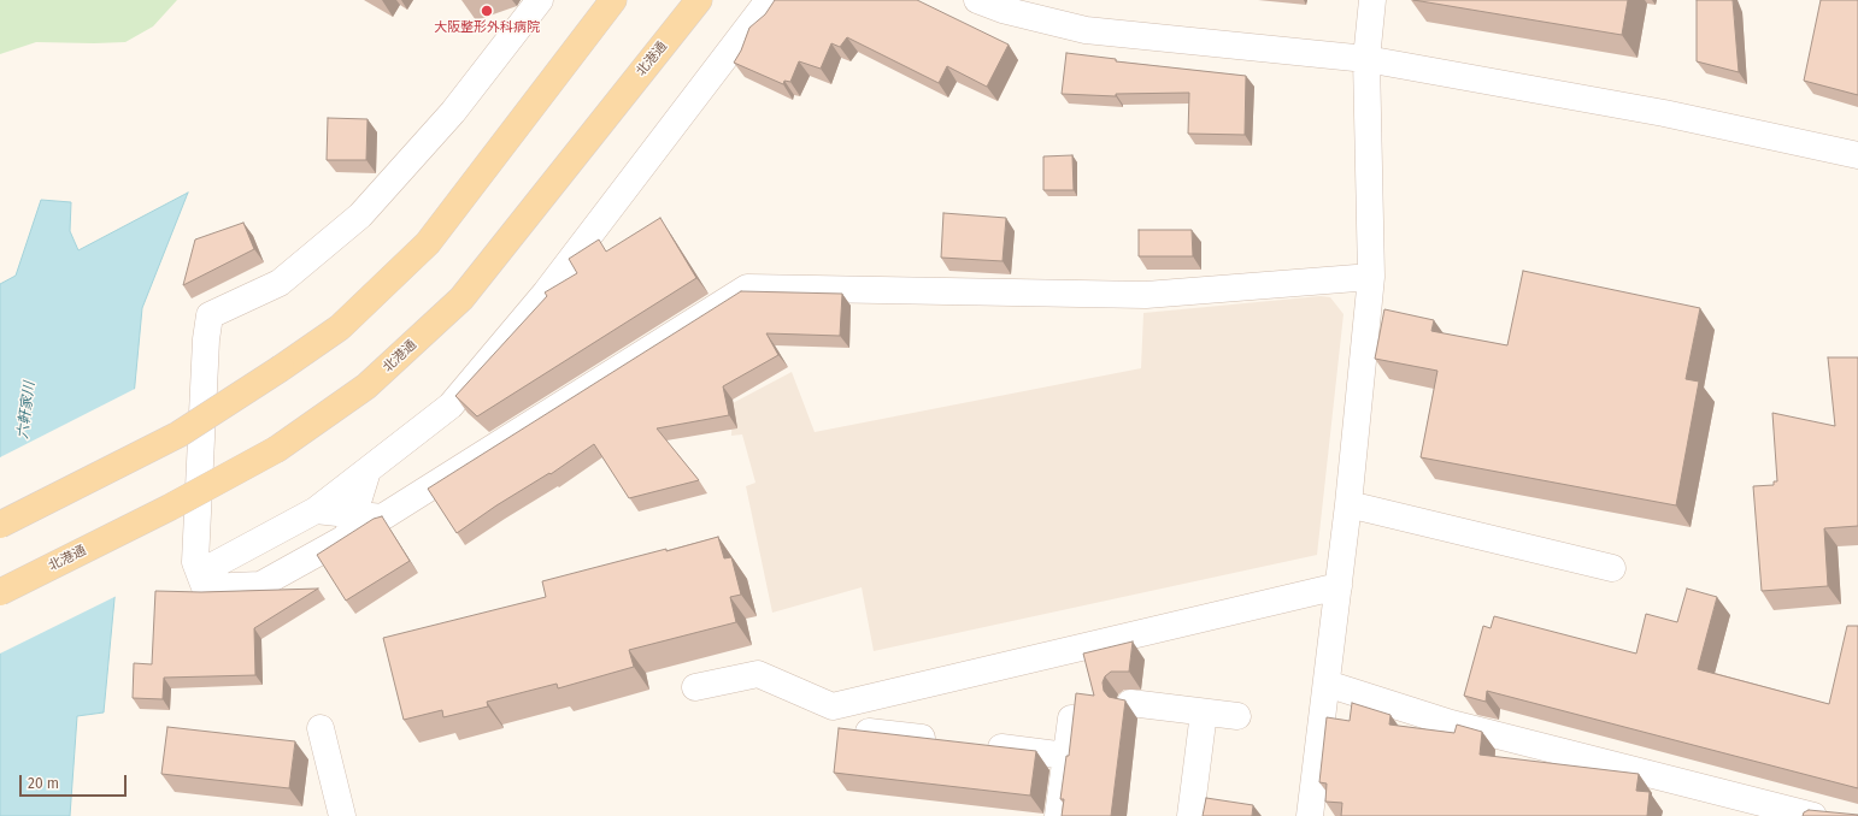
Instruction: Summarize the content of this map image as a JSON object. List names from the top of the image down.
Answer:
{
  "streets": {
    "main road": ["北港通"]
  },
  "water": ["六軒家川"],
  "places": ["大阪整形外科病院"],
  "scale_bar": "20 m"
}
